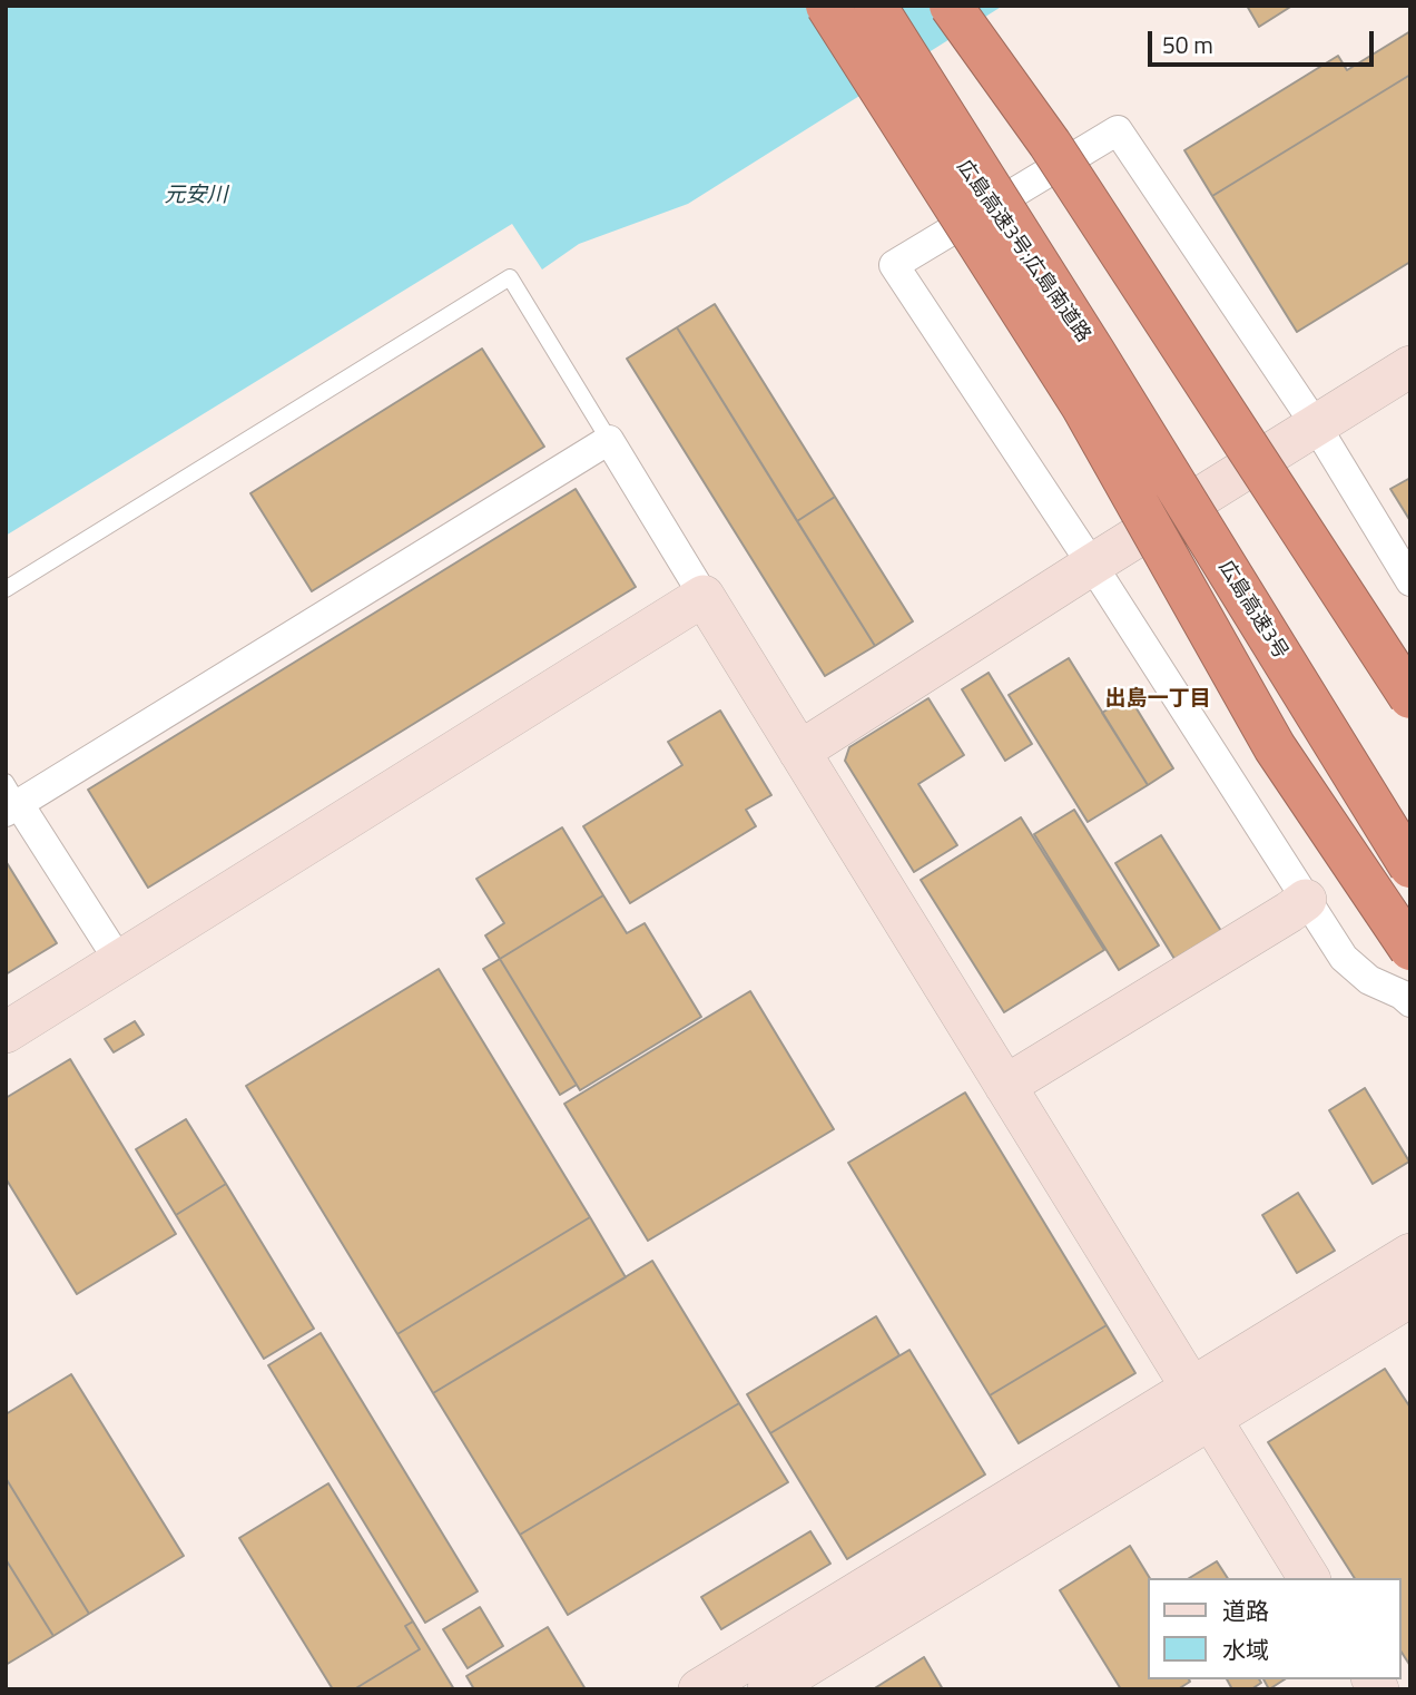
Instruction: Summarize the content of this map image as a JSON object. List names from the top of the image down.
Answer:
{
  "streets": {
    "highway": ["広島高速3号;広島南道路", "広島高速3号"]
  },
  "crossings": [
    ["広島高速3号;広島南道路", "広島高速3号"]
  ],
  "districts": ["出島一丁目"],
  "water": ["元安川"],
  "legend": ["道路", "水域"],
  "scale_bar": "50 m"
}
